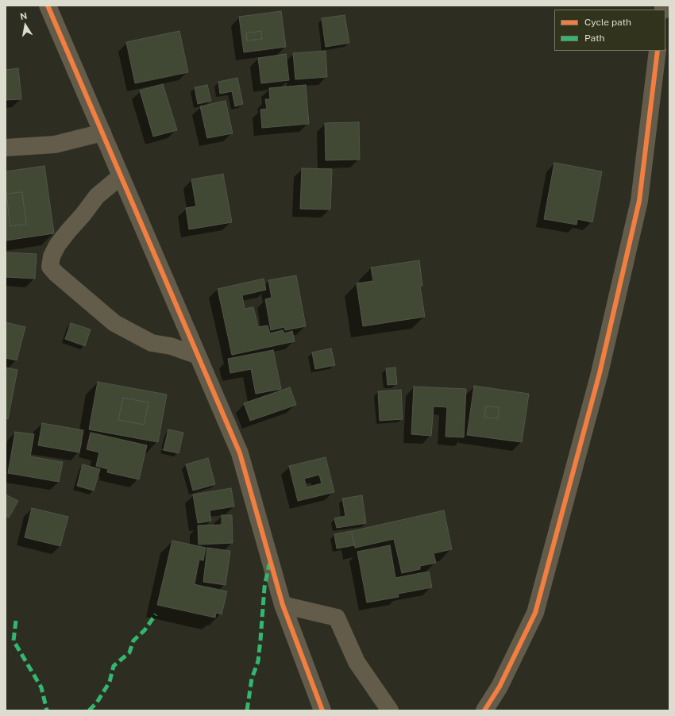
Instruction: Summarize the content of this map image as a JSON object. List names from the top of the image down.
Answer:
{
  "legend": ["Cycle path", "Path"],
  "north": "top"
}
